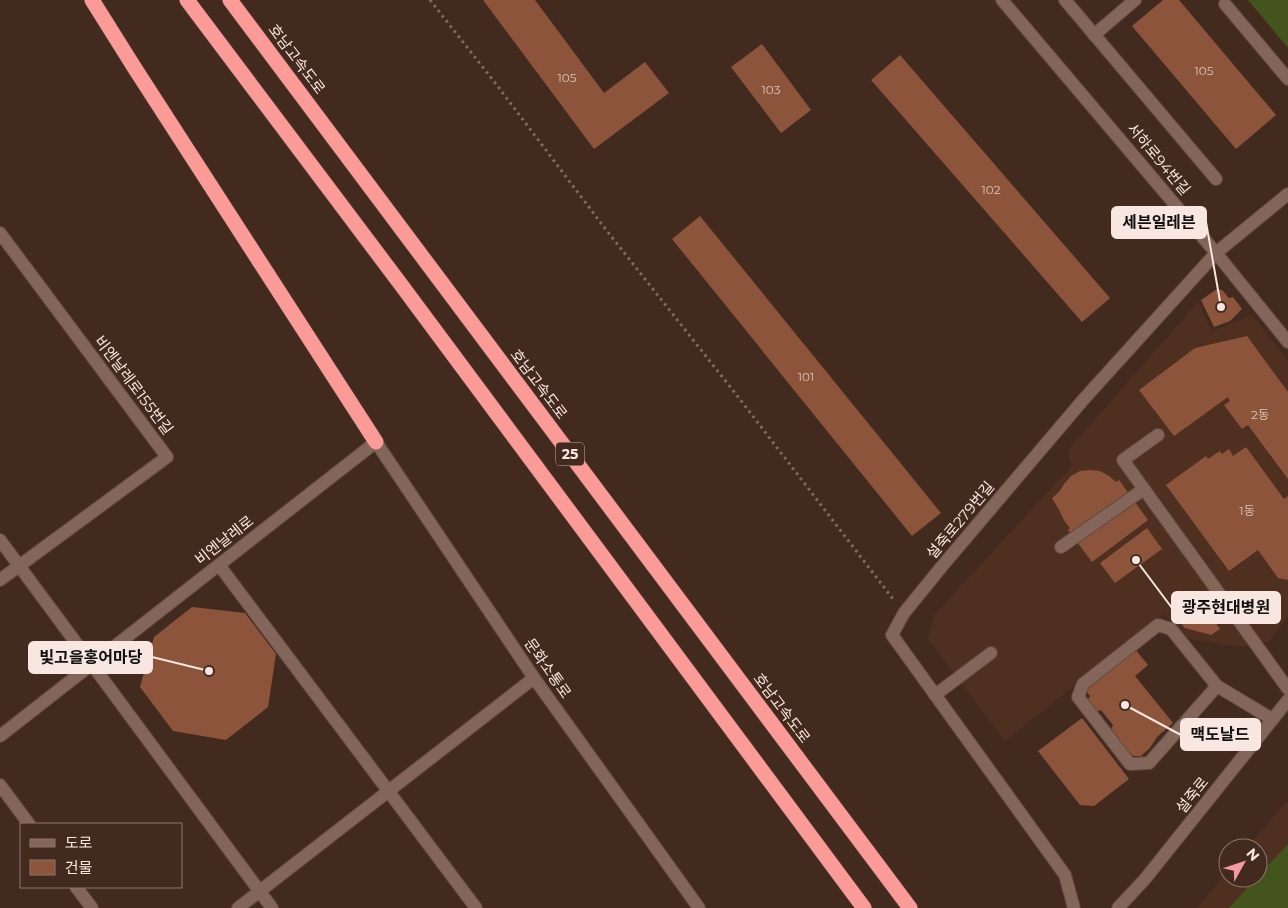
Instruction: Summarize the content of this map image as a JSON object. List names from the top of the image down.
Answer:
{
  "streets": {
    "highway": ["호남고속도로", "25"],
    "street": [
      "서하로94번길",
      "비엔날레로155번길",
      "설죽로279번길",
      "비엔날레로",
      "문화소통로",
      "설죽로"
    ]
  },
  "crossings": [
    ["서하로94번길", "설죽로279번길"],
    ["비엔날레로", "문화소통로"]
  ],
  "places": [
    "세븐일레븐",
    "광주현대병원",
    "빛고을홍어마당",
    "맥도날드"
  ],
  "house_numbers": [
    "105",
    "105",
    "103",
    "102",
    "101",
    "2동",
    "1동"
  ],
  "legend": ["도로", "건물"],
  "north": "top right"
}
